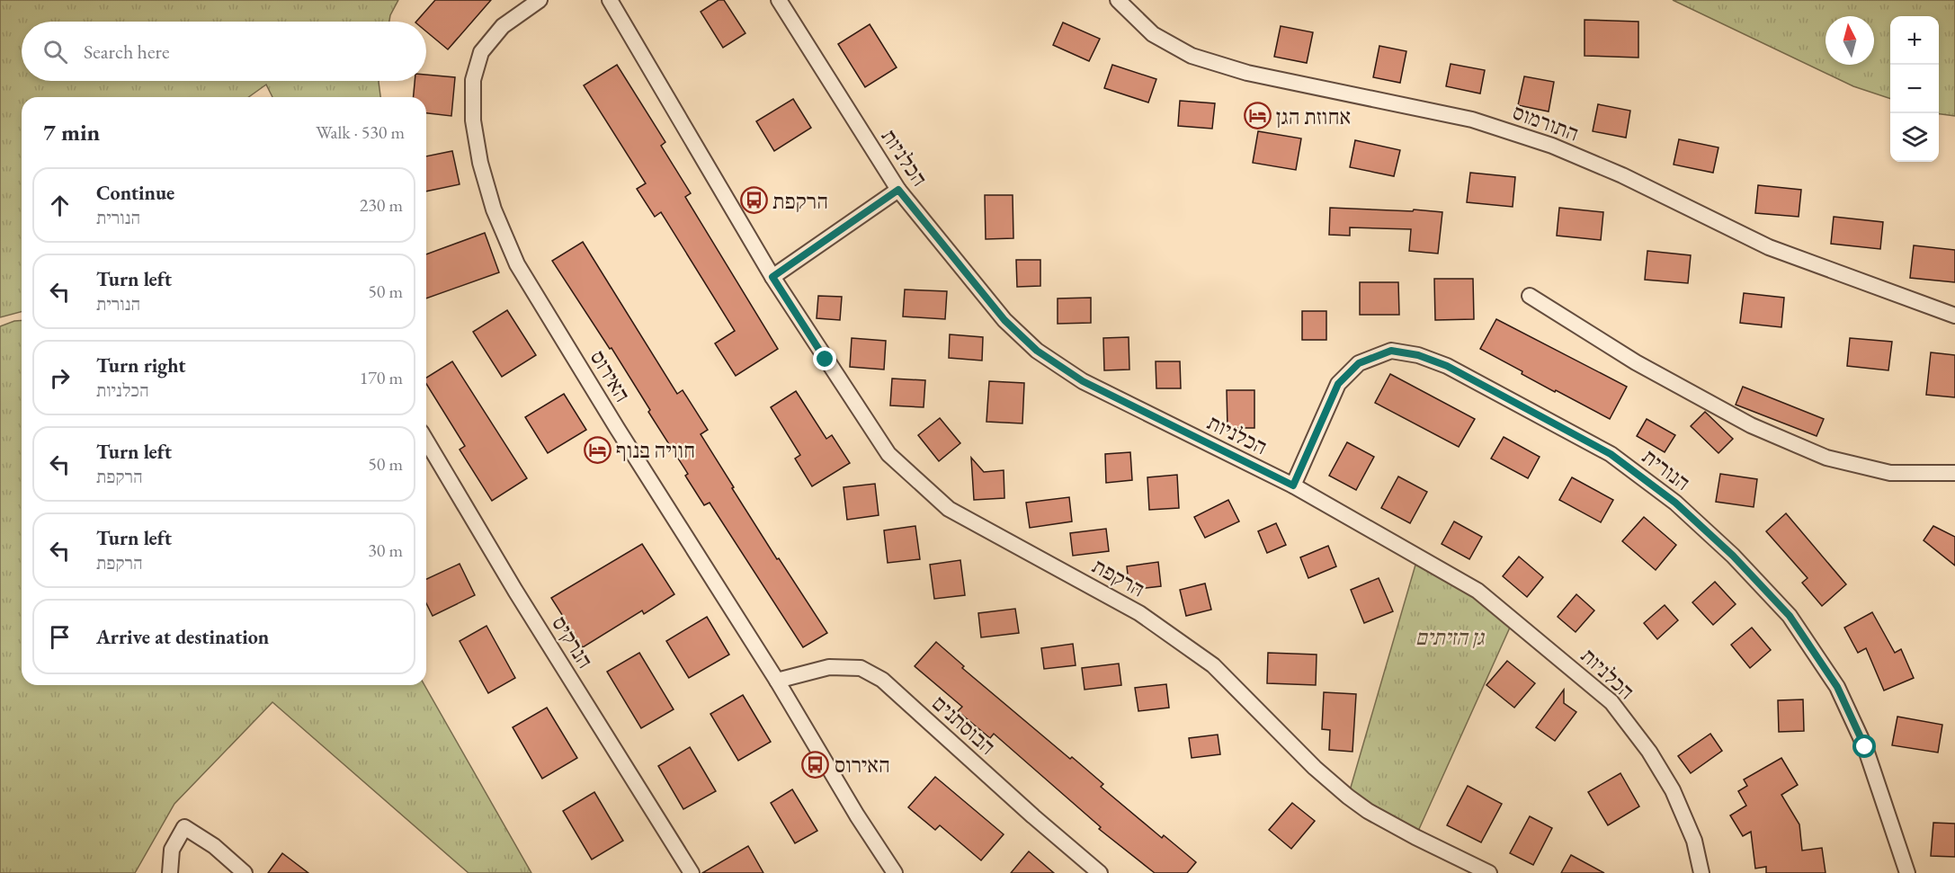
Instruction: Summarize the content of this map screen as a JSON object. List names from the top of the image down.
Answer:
{
  "streets": {
    "street": [
      "התורמוס",
      "הכלניות",
      "האירוס",
      "הנורית",
      "הרקפת",
      "הנרקיס",
      "הבוסתנים"
    ]
  },
  "crossings": [
    ["הכלניות", "הנורית"],
    ["האירוס", "הבוסתנים"]
  ],
  "parks": ["גן הזיתים"],
  "places": {
    "hotel": ["אחוזת הגן", "חוויה בנוף"],
    "bus stop": ["הרקפת", "האירוס"]
  },
  "north": "top",
  "page": {
    "map_buttons": ["+", "−"],
    "search": "Search here",
    "heading": ["7 min", "Walk · 530 m"],
    "list": [
      ["Continue", "הנורית", "230 m"],
      ["Turn left", "הנורית", "50 m"],
      ["Turn right", "הכלניות", "170 m"],
      ["Turn left", "הרקפת", "50 m"],
      ["Turn left", "הרקפת", "30 m"],
      "Arrive at destination"
    ]
  }
}
